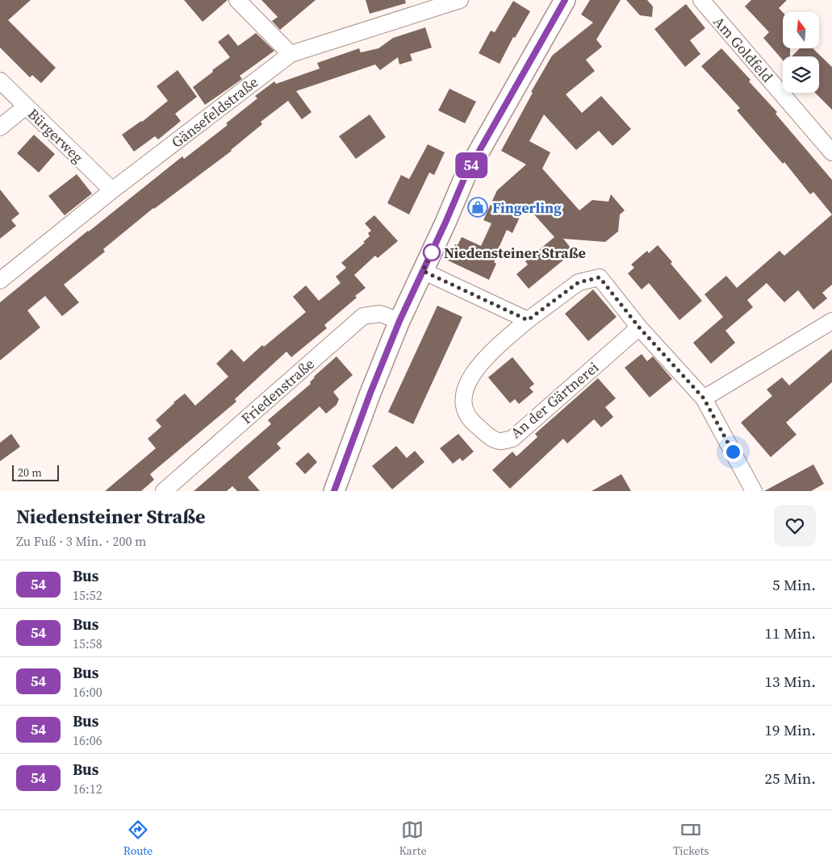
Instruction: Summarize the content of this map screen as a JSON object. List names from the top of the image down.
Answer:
{
  "streets": {
    "street": [
      "Am Goldfeld",
      "Gänsefeldstraße",
      "Bürgerweg",
      "Friedenstraße",
      "An der Gärtnerei"
    ]
  },
  "crossings": [
    ["Gänsefeldstraße", "Bürgerweg"]
  ],
  "places": {
    "shop": ["Fingerling"],
    "other": ["Niedensteiner Straße"]
  },
  "lines": ["bus line 54"],
  "scale_bar": "20 m",
  "north": "top",
  "page": {
    "on_map": "54",
    "scale": "20 m",
    "heading": ["Niedensteiner Straße", "Zu Fuß · 3 Min. · 200 m"],
    "list": [
      {
        "mark": "54",
        "name": "Bus",
        "note": "15:52",
        "value": "5 Min."
      },
      {
        "mark": "54",
        "name": "Bus",
        "note": "15:58",
        "value": "11 Min."
      },
      {
        "mark": "54",
        "name": "Bus",
        "note": "16:00",
        "value": "13 Min."
      },
      {
        "mark": "54",
        "name": "Bus",
        "note": "16:06",
        "value": "19 Min."
      },
      {
        "mark": "54",
        "name": "Bus",
        "note": "16:12",
        "value": "25 Min."
      }
    ],
    "tabs": ["Route", "Karte", "Tickets"]
  }
}
